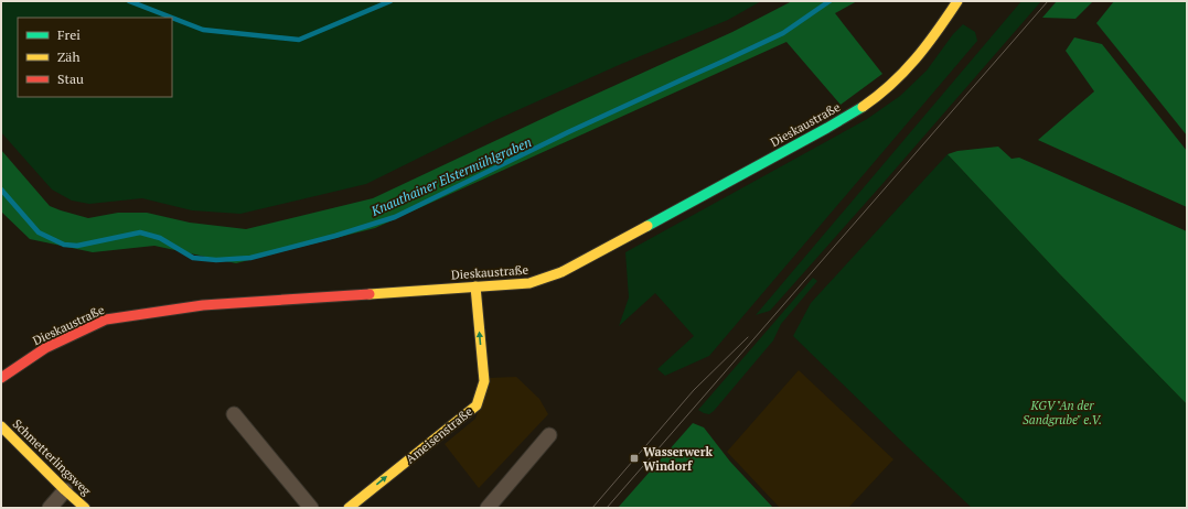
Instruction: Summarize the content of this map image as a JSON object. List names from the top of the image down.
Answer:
{
  "streets": {
    "main road": ["Dieskaustraße", "Ameisenstraße", "Schmetterlingsweg"]
  },
  "crossings": [
    ["Dieskaustraße", "Ameisenstraße"]
  ],
  "one_way": ["Ameisenstraße"],
  "water": ["Knauthainer Elstermühlgraben"],
  "parks": ["KGV \"An der Sandgrube\" e.V."],
  "places": {
    "transit": ["Wasserwerk Windorf"]
  },
  "legend": ["Frei", "Zäh", "Stau"]
}
